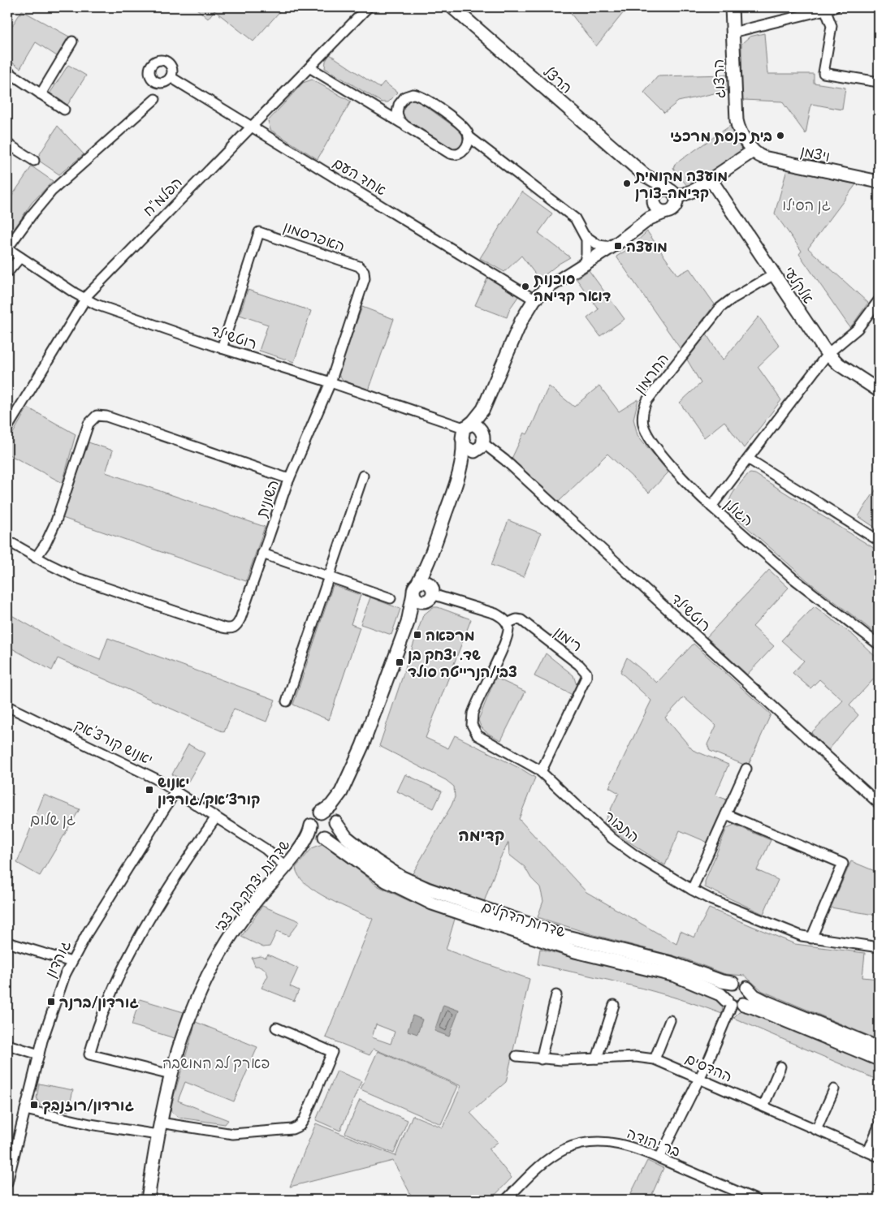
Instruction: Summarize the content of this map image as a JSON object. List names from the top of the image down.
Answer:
{
  "streets": {
    "street": [
      "הרצוג",
      "הרצל",
      "ויצמן",
      "אחד העם",
      "הפלמ\"ח",
      "האפרסמון",
      "אלקלעי",
      "רוטשילד",
      "החרמון",
      "השונית",
      "הגולן",
      "רימון",
      "יאנוש קורצ'אק",
      "התבור",
      "שדרות יצחק בן צבי",
      "שדרות הדקלים",
      "גורדון",
      "ההדסים",
      "בר יהודה"
    ]
  },
  "crossings": [
    ["הרצוג", "ויצמן"],
    ["אחד העם", "הפלמ\"ח"],
    ["הפלמ\"ח", "רוטשילד"],
    ["האפרסמון", "רוטשילד"],
    ["האפרסמון", "השונית"],
    ["אלקלעי", "החרמון"],
    ["אלקלעי", "הגולן"],
    ["רוטשילד", "השונית"],
    ["החרמון", "הגולן"],
    ["רימון", "התבור"],
    ["יאנוש קורצ'אק", "שדרות יצחק בן צבי"],
    ["יאנוש קורצ'אק", "גורדון"],
    ["שדרות יצחק בן צבי", "שדרות הדקלים"]
  ],
  "districts": ["קדימה"],
  "parks": ["גן הסילו", "גן שלום", "פארק לב המושבה"],
  "places": {
    "other": ["בית כנסת מרכזי", "מועצה מקומית קדימה-צורן", "סוכנות דואר קדימה"],
    "transit": [
      "מועצה",
      "מרפאה",
      "שד. יצחק בן צבי/הנרייטה סולד",
      "יאנוש קורצ׳אק/גורדון",
      "גורדון/ברנר",
      "גורדון/רוזנבך"
    ]
  }
}
